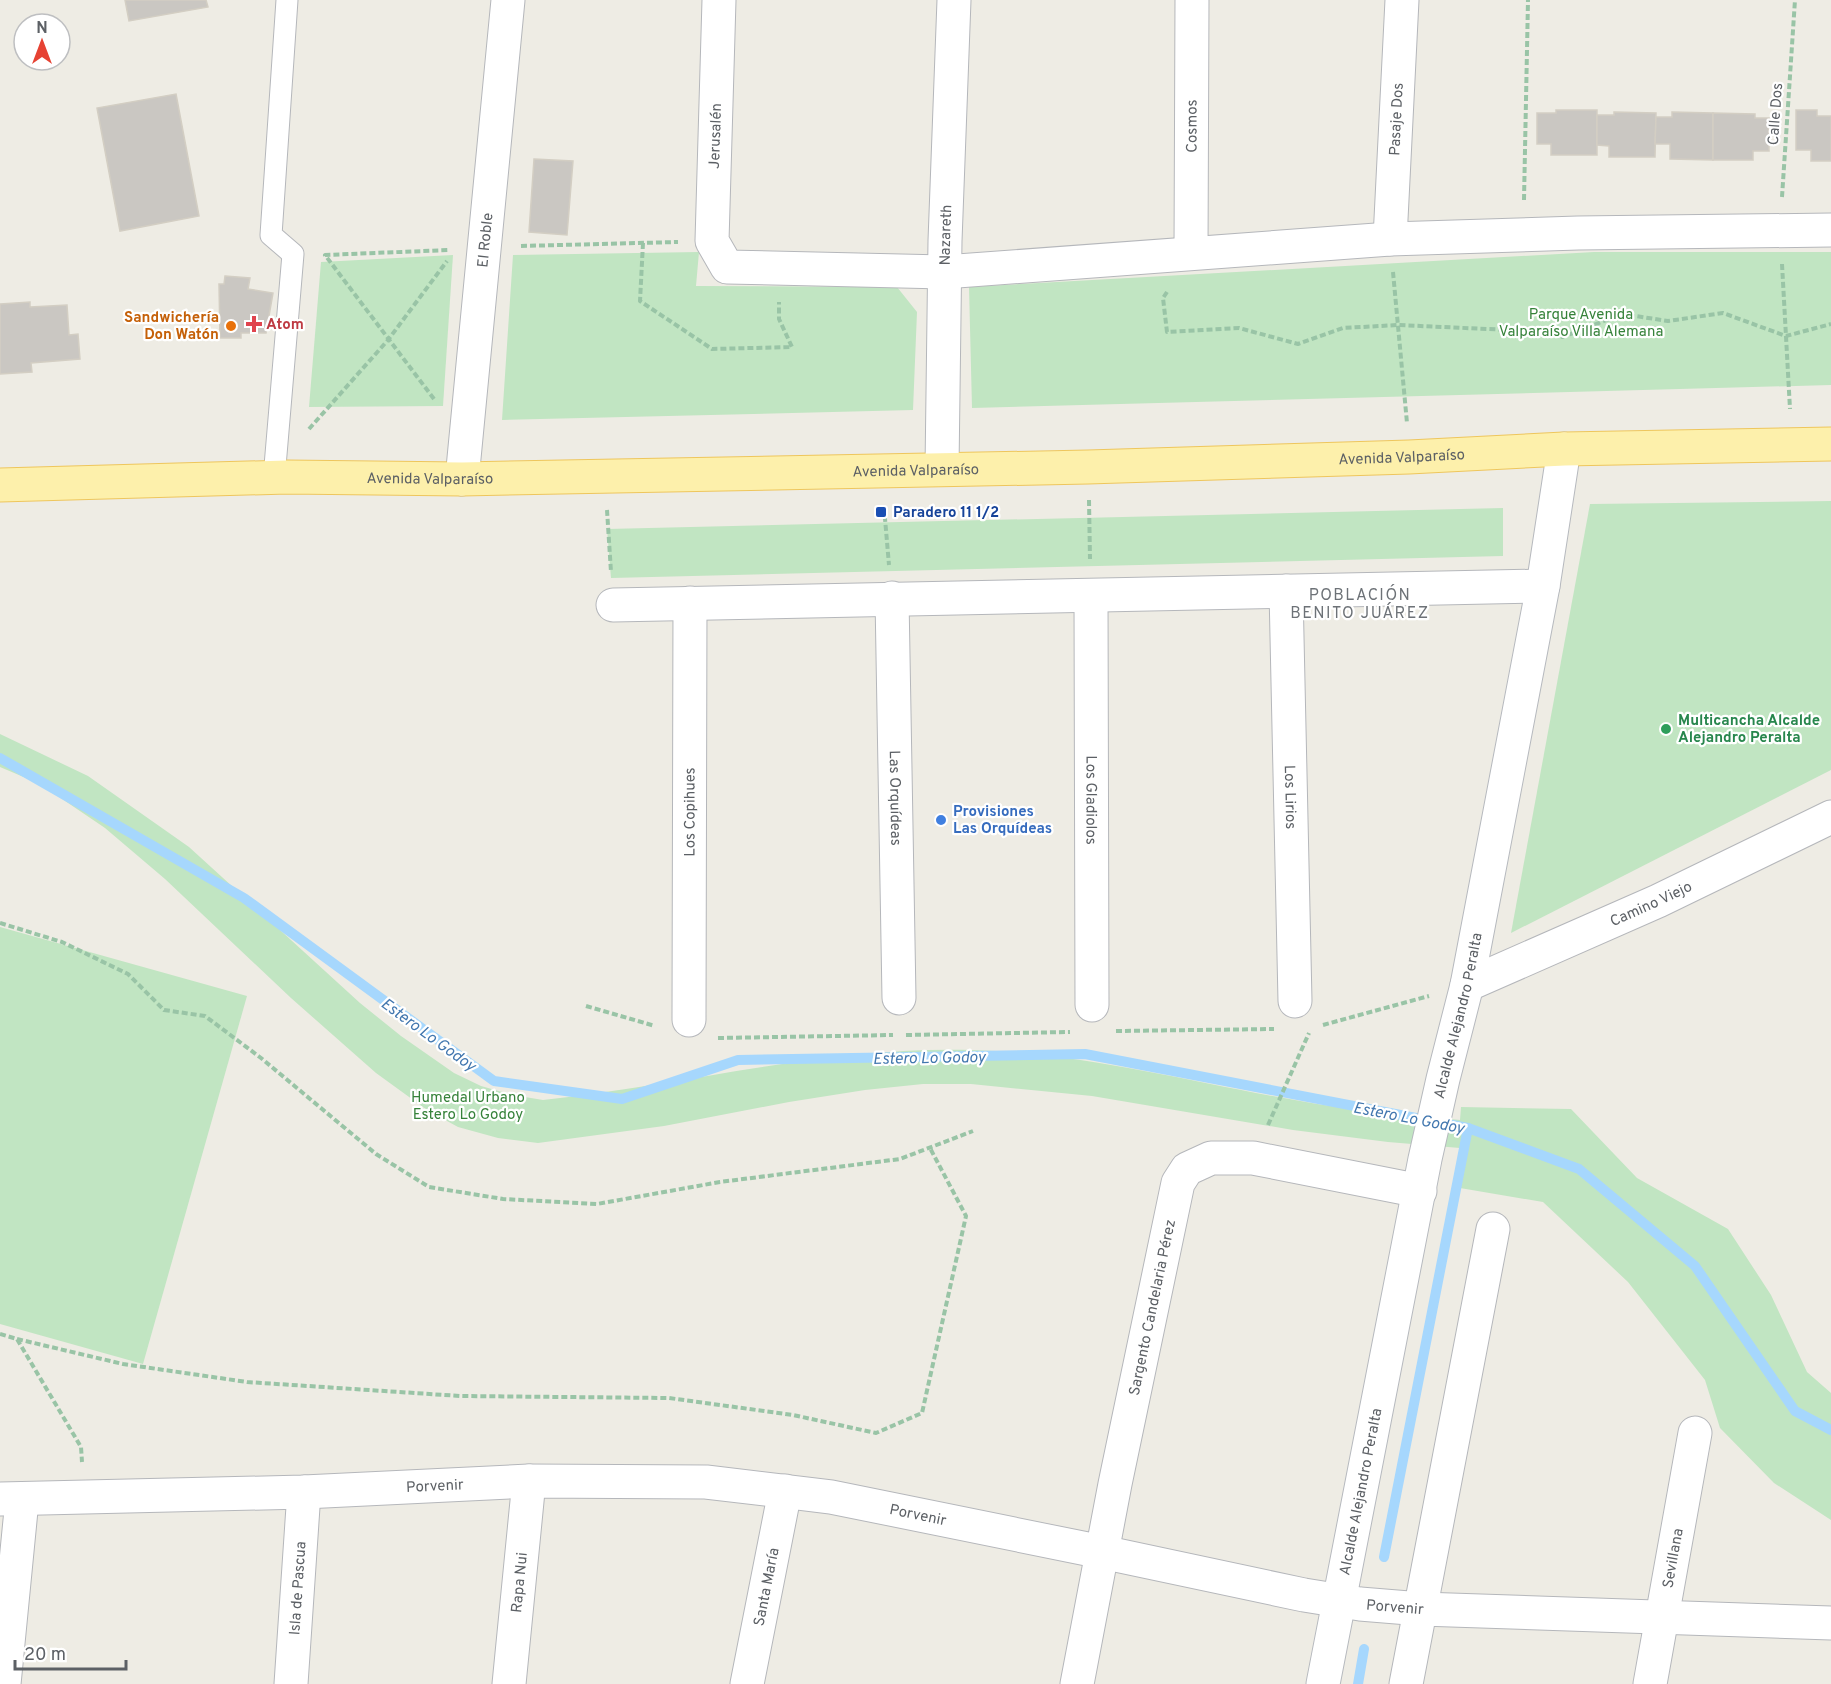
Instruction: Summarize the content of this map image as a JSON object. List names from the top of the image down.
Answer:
{
  "streets": {
    "main road": ["Avenida Valparaíso"],
    "street": [
      "Pasaje Dos",
      "Cosmos",
      "Jerusalén",
      "Nazareth",
      "El Roble",
      "Los Lirios",
      "Las Orquídeas",
      "Los Gladiolos",
      "Los Copihues",
      "Camino Viejo",
      "Alcalde Alejandro Peralta",
      "Sargento Candelaria Pérez",
      "Porvenir",
      "Sevillana",
      "Rapa Nui",
      "Isla de Pascua",
      "Santa María"
    ],
    "path": ["Calle Dos"]
  },
  "crossings": [
    ["Calle Dos", "Avenida Valparaíso"],
    ["Nazareth", "Avenida Valparaíso"],
    ["El Roble", "Avenida Valparaíso"],
    ["Avenida Valparaíso", "Alcalde Alejandro Peralta"],
    ["Camino Viejo", "Alcalde Alejandro Peralta"],
    ["Alcalde Alejandro Peralta", "Sargento Candelaria Pérez"],
    ["Alcalde Alejandro Peralta", "Porvenir"],
    ["Sargento Candelaria Pérez", "Porvenir"],
    ["Porvenir", "Sevillana"],
    ["Porvenir", "Rapa Nui"],
    ["Porvenir", "Isla de Pascua"],
    ["Porvenir", "Santa María"]
  ],
  "districts": ["POBLACIÓN BENITO JUÁREZ"],
  "water": ["Estero Lo Godoy"],
  "parks": ["Parque Avenida Valparaíso Villa Alemana", "Humedal Urbano Estero Lo Godoy"],
  "places": {
    "health": ["Atom"],
    "other": ["Sandwichería Don Watón", "Multicancha Alcalde Alejandro Peralta", "Provisiones Las Orquídeas"],
    "transit": ["Paradero 11 1/2"]
  },
  "scale_bar": "20 m",
  "north": "top"
}
